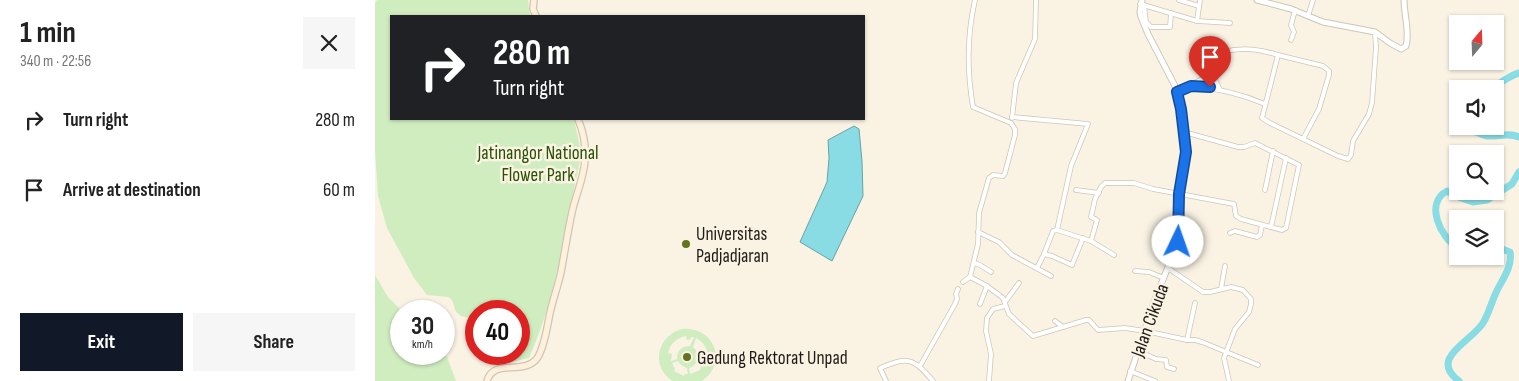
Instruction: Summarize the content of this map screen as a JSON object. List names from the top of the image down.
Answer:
{
  "streets": {
    "street": ["Jalan Cikuda"]
  },
  "parks": ["Jatinangor National Flower Park"],
  "places": ["Universitas Padjadjaran", "Gedung Rektorat Unpad"],
  "north": "top",
  "page": {
    "heading": ["1 min", "340 m · 22:56"],
    "turn": ["280 m", "Turn right"],
    "list": [
      {
        "name": "Turn right",
        "value": "280 m"
      },
      {
        "name": "Arrive at destination",
        "value": "60 m"
      }
    ],
    "speed": "30 km/h",
    "limit": "40",
    "buttons": ["Exit", "Share"]
  }
}
